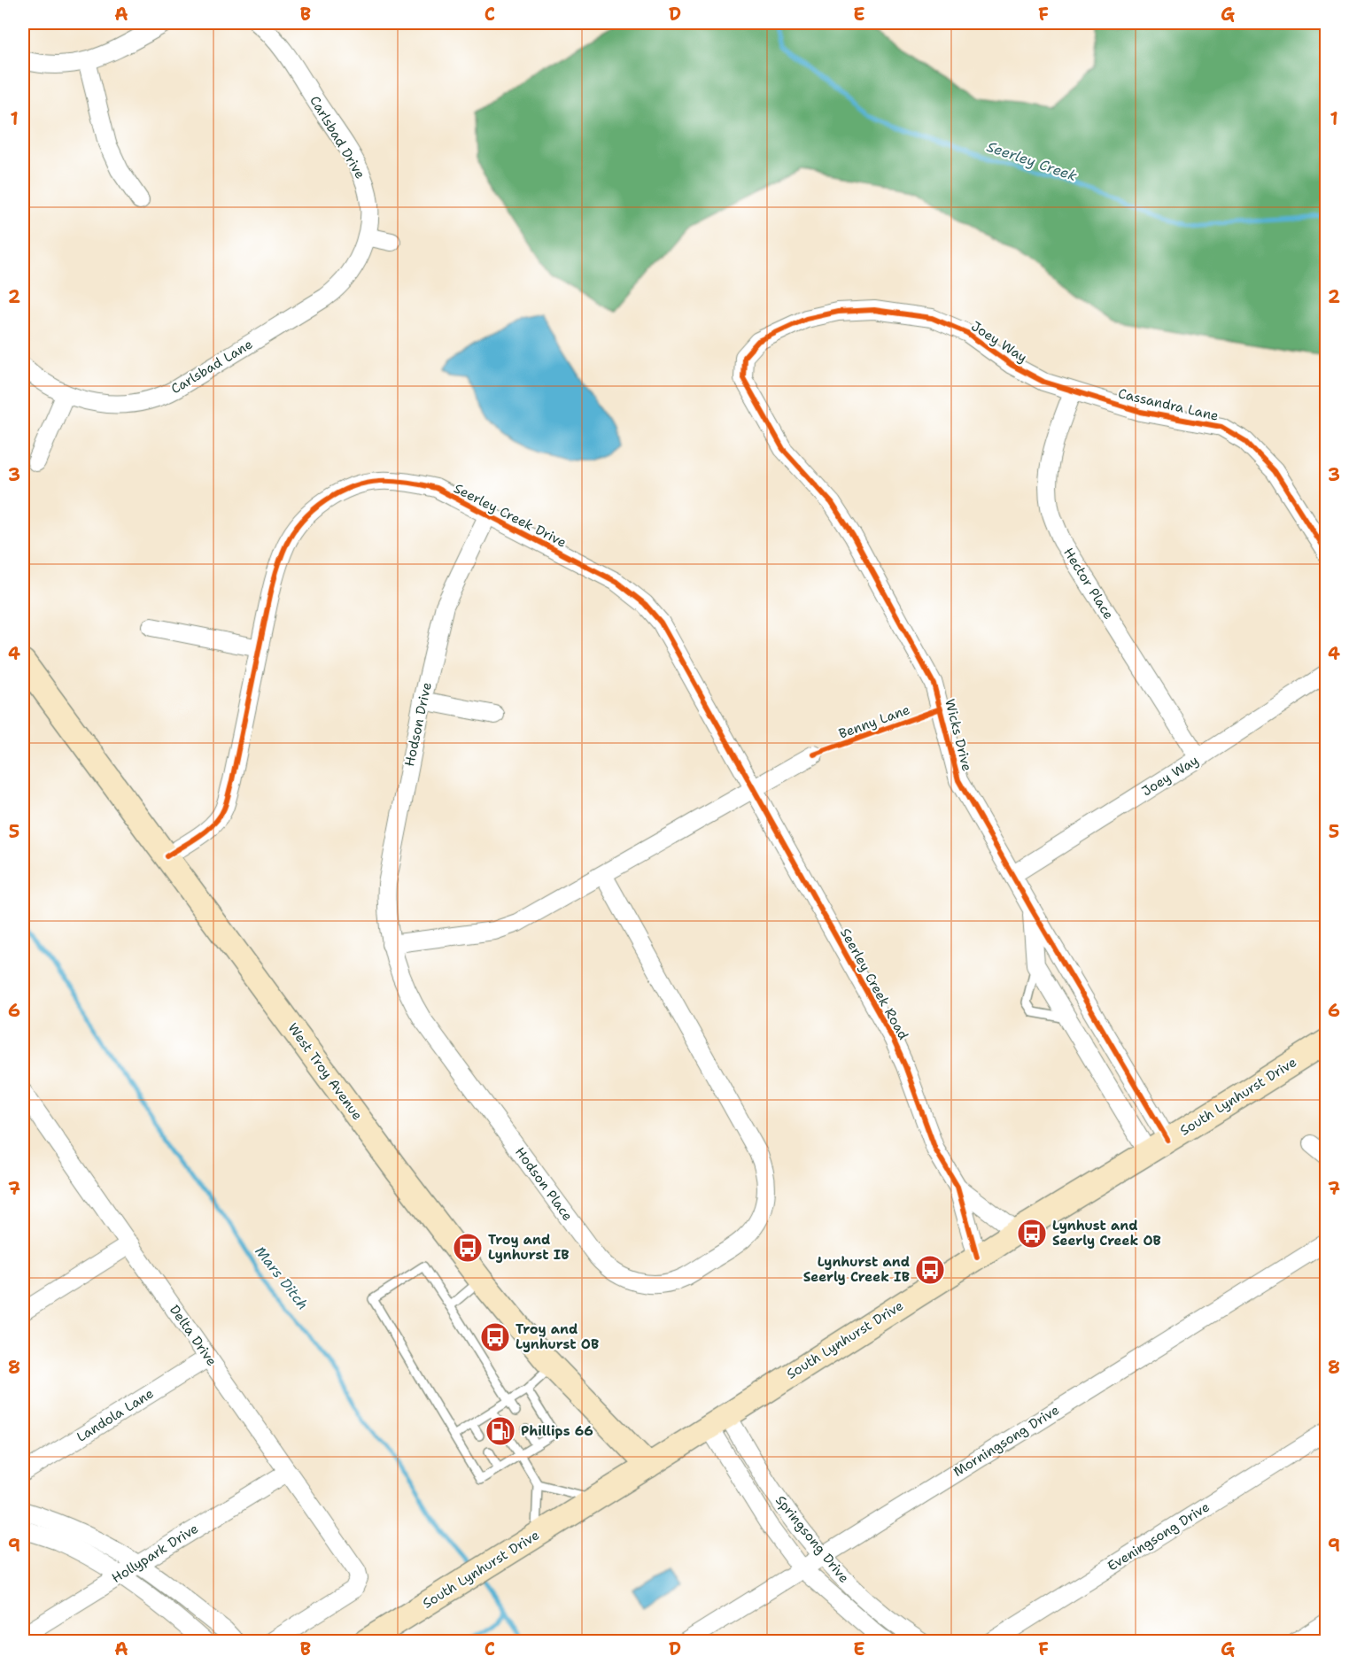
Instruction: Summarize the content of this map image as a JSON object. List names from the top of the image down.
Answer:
{
  "streets": {
    "main road": ["West Troy Avenue", "South Lynhurst Drive"],
    "street": [
      "Carlsbad Drive",
      "Joey Way",
      "Carlsbad Lane",
      "Cassandra Lane",
      "Seerley Creek Drive",
      "Hector Place",
      "Hodson Drive",
      "Wicks Drive",
      "Seerley Creek Road",
      "Hodson Place",
      "Delta Drive",
      "Landola Lane",
      "Morningsong Drive",
      "Eveningsong Drive",
      "Springsong Drive",
      "Hollypark Drive"
    ],
    "cycle path": ["Benny Lane"]
  },
  "crossings": [
    ["Carlsbad Drive", "Carlsbad Lane"],
    ["Joey Way", "Cassandra Lane"],
    ["Joey Way", "Hector Place"],
    ["Joey Way", "Wicks Drive"],
    ["Cassandra Lane", "Hector Place"],
    ["Seerley Creek Drive", "Hodson Drive"],
    ["Seerley Creek Drive", "Seerley Creek Road"],
    ["Seerley Creek Drive", "West Troy Avenue"],
    ["Hodson Drive", "Hodson Place"],
    ["Wicks Drive", "South Lynhurst Drive"],
    ["Seerley Creek Road", "South Lynhurst Drive"],
    ["West Troy Avenue", "South Lynhurst Drive"],
    ["South Lynhurst Drive", "Springsong Drive"],
    ["Delta Drive", "Landola Lane"],
    ["Delta Drive", "Hollypark Drive"],
    ["Morningsong Drive", "Springsong Drive"]
  ],
  "water": ["Seerley Creek", "Mars Ditch"],
  "places": {
    "bus stop": [
      "Lynhust and Seerly Creek OB",
      "Troy and Lynhurst IB",
      "Lynhurst and Seerly Creek IB",
      "Troy and Lynhurst OB"
    ],
    "fuel station": ["Phillips 66"]
  },
  "grid": {
    "columns": [
      "A",
      "B",
      "C",
      "D",
      "E",
      "F",
      "G"
    ],
    "rows": [
      "1",
      "2",
      "3",
      "4",
      "5",
      "6",
      "7",
      "8",
      "9"
    ]
  }
}
